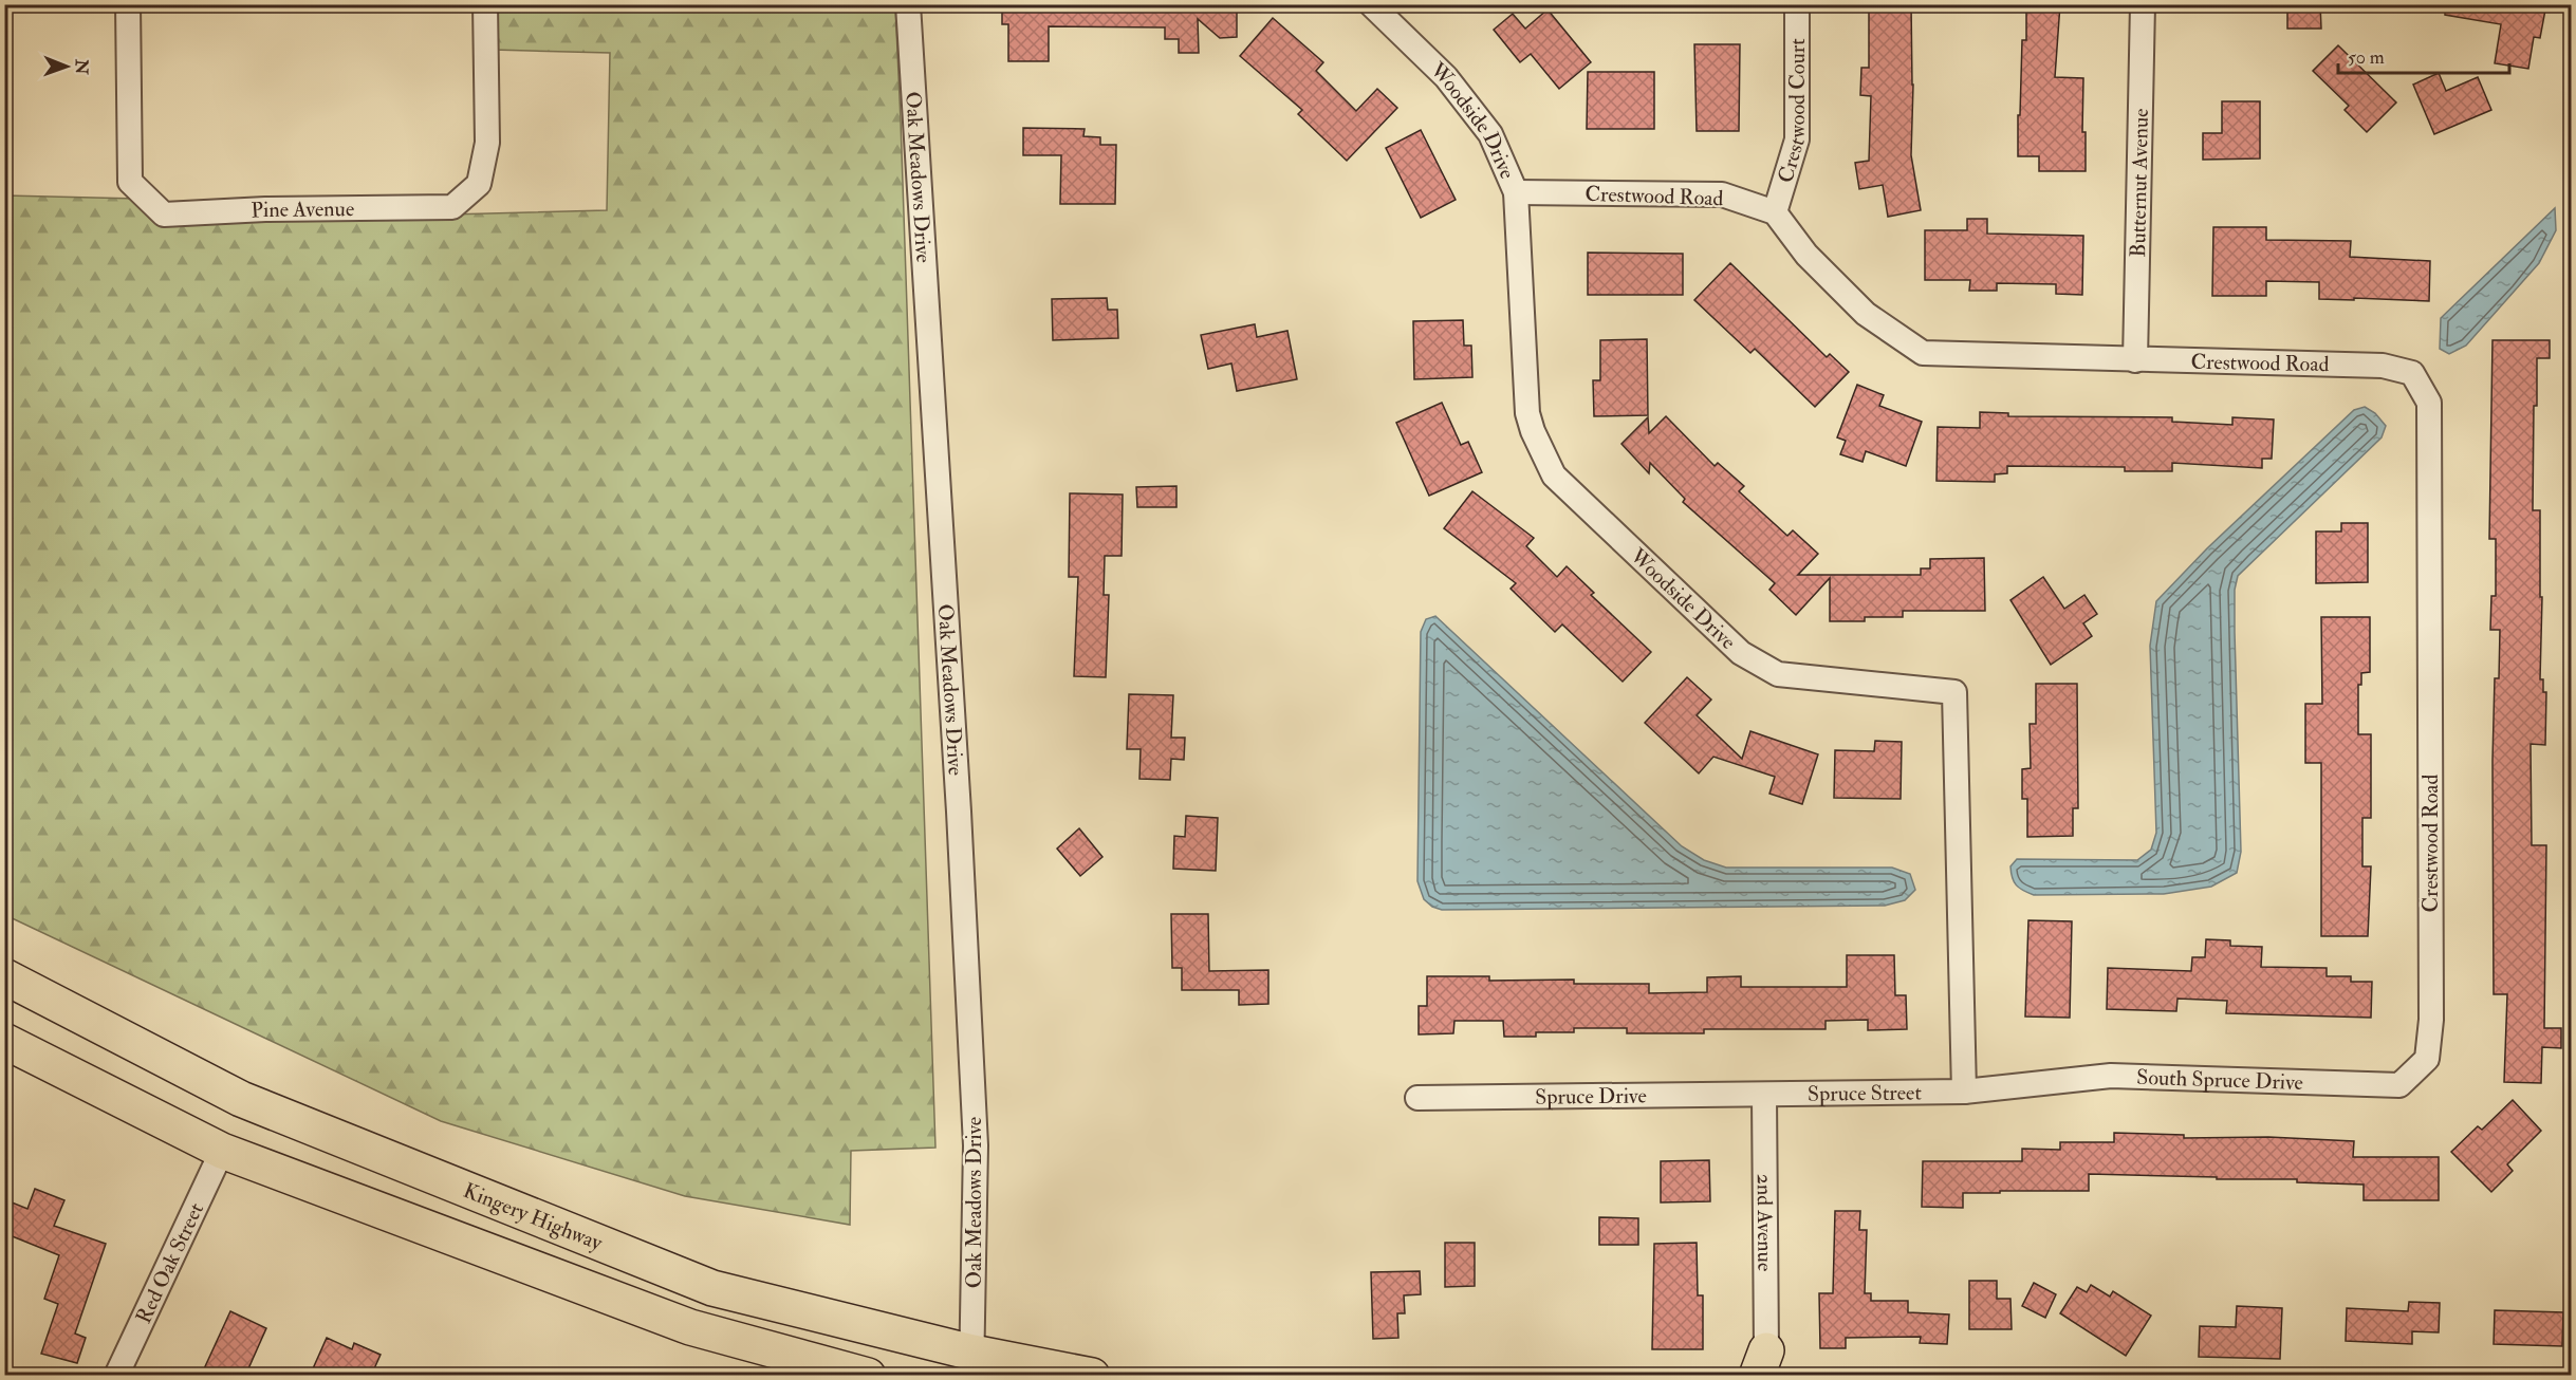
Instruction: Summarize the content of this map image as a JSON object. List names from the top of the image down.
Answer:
{
  "streets": {
    "highway": ["Kingery Highway"],
    "street": [
      "Crestwood Court",
      "Woodside Drive",
      "Oak Meadows Drive",
      "Butternut Avenue",
      "Crestwood Road",
      "Pine Avenue",
      "South Spruce Drive",
      "Spruce Street",
      "Spruce Drive",
      "2nd Avenue",
      "Red Oak Street"
    ]
  },
  "crossings": [
    ["Crestwood Court", "Crestwood Road"],
    ["Woodside Drive", "Crestwood Road"],
    ["Woodside Drive", "South Spruce Drive"],
    ["Woodside Drive", "Spruce Street"],
    ["Oak Meadows Drive", "Kingery Highway"],
    ["Butternut Avenue", "Crestwood Road"],
    ["Crestwood Road", "South Spruce Drive"],
    ["South Spruce Drive", "Spruce Street"],
    ["Spruce Street", "Spruce Drive"],
    ["Spruce Street", "2nd Avenue"],
    ["Spruce Drive", "2nd Avenue"]
  ],
  "scale_bar": "50 m",
  "north": "right"
}
